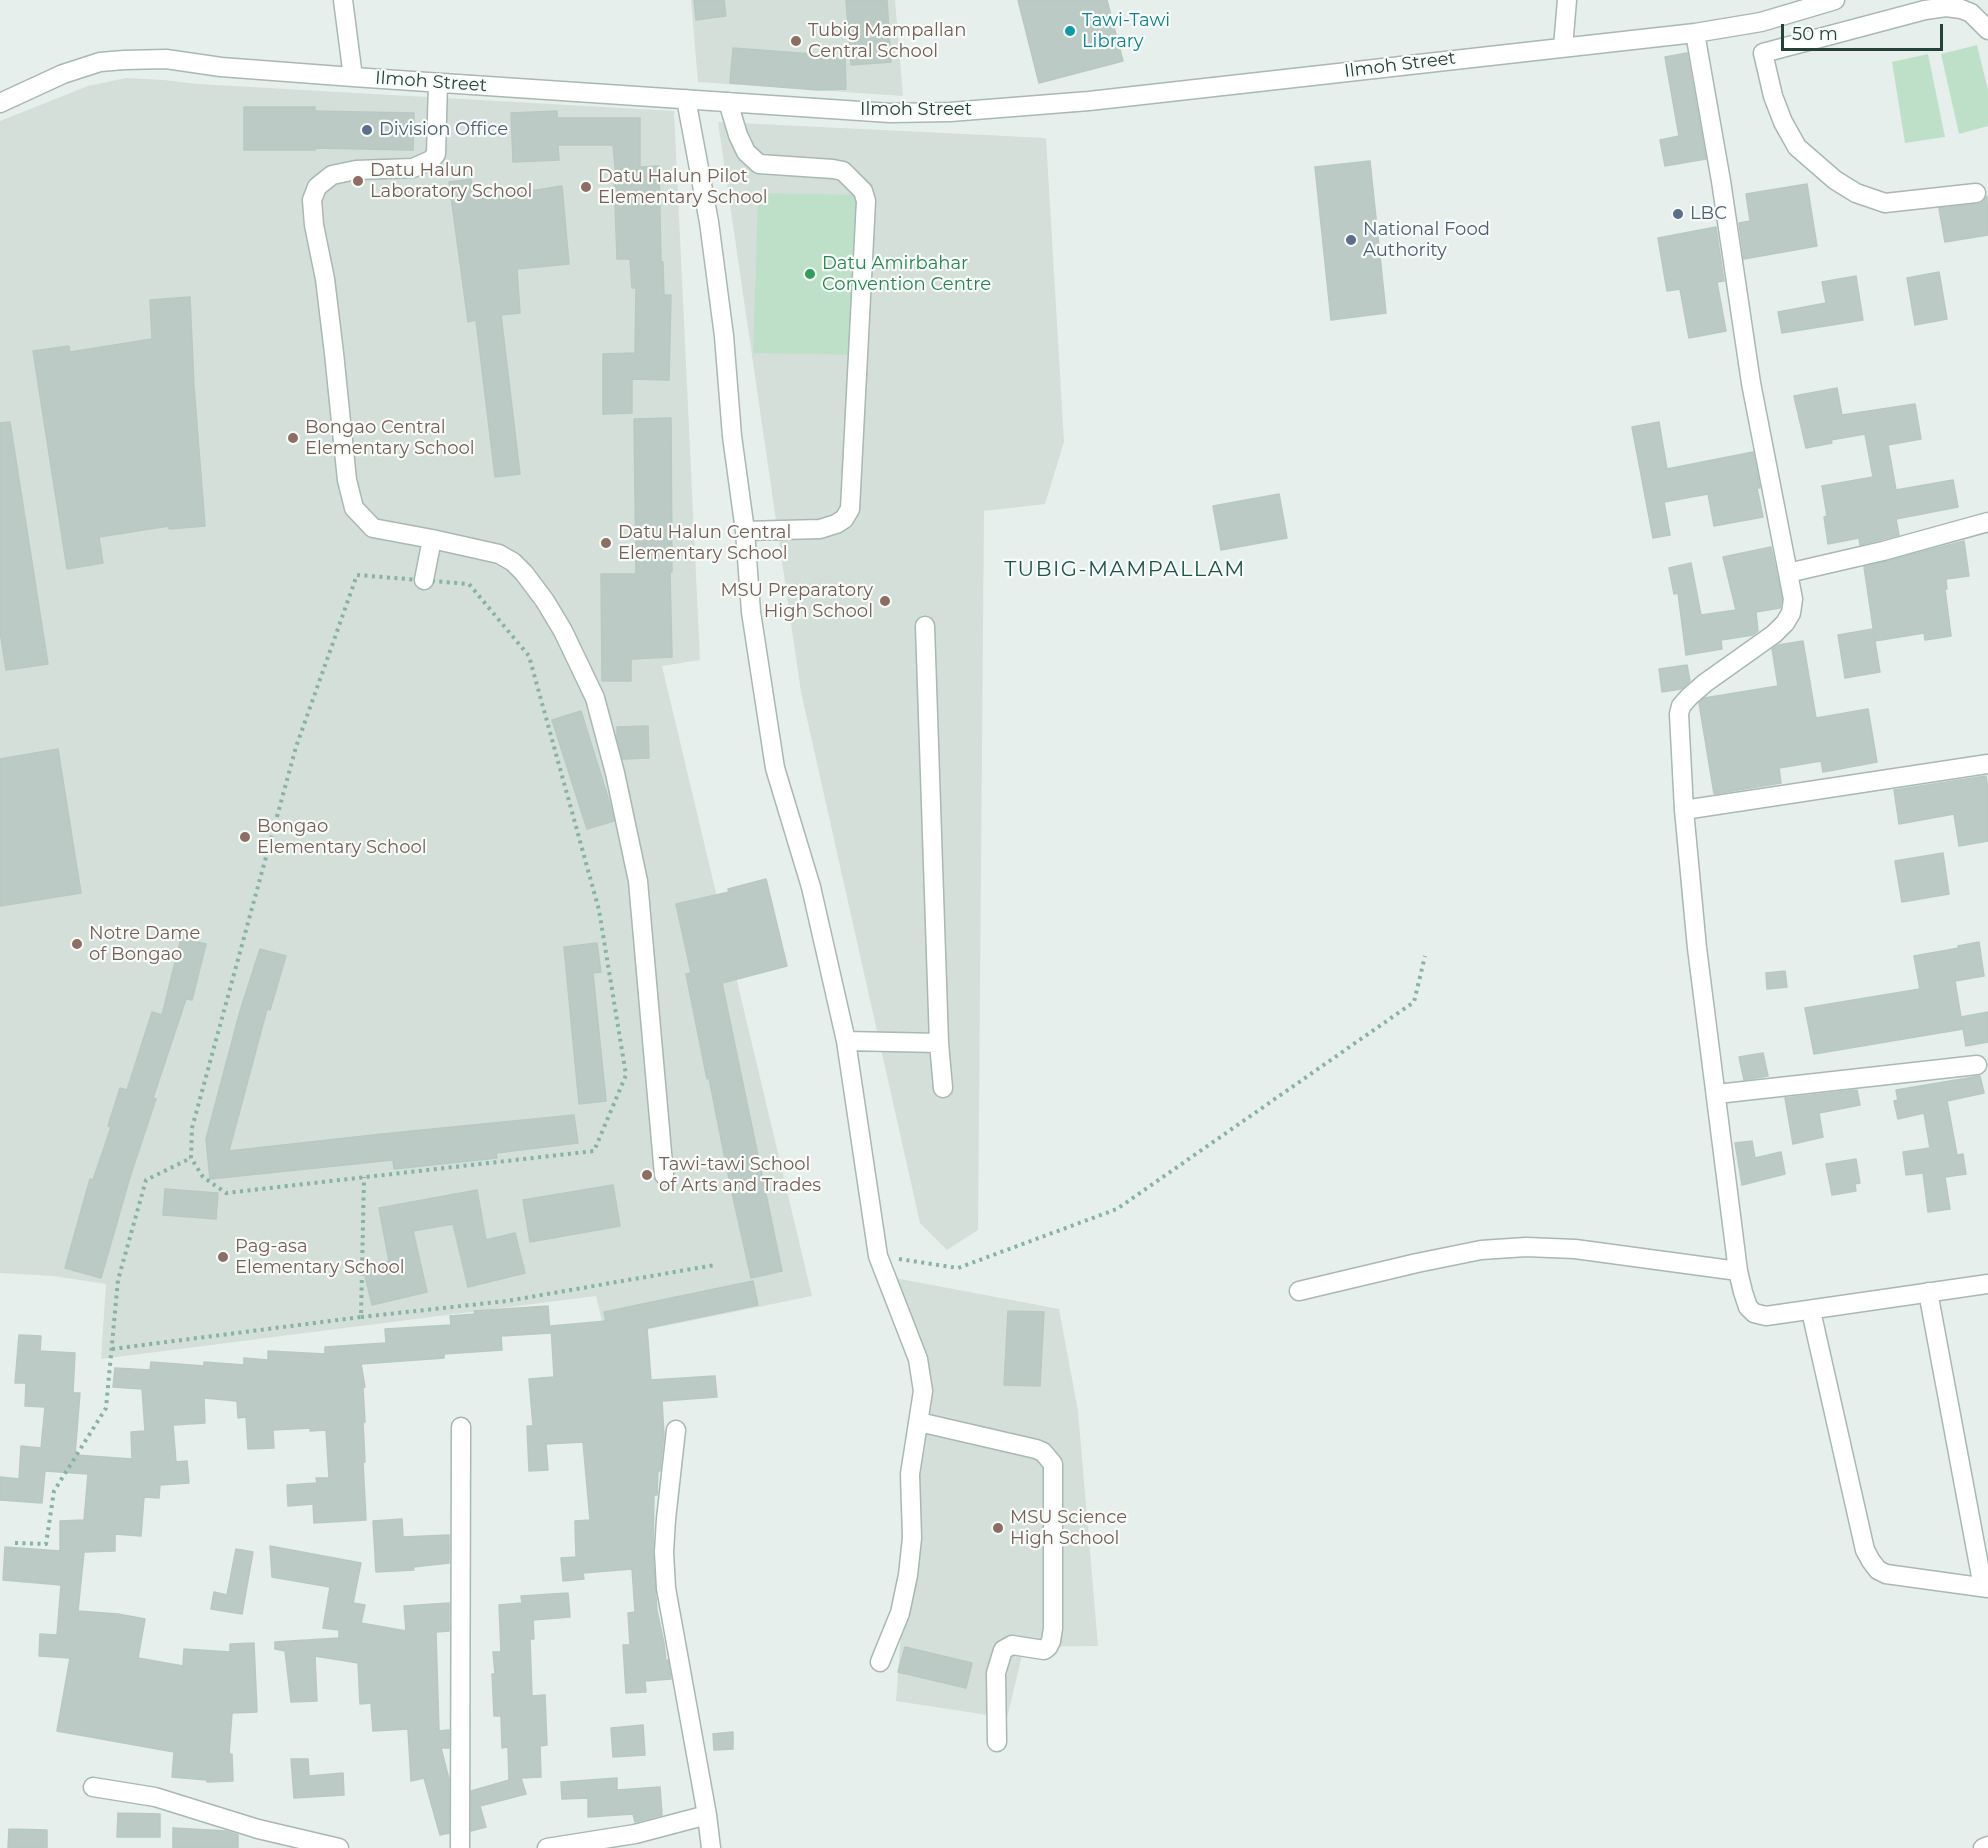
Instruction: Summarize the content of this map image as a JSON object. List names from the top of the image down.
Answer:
{
  "streets": {
    "street": ["Ilmoh Street"]
  },
  "districts": ["TUBIG-MAMPALLAM"],
  "places": [
    "Tawi-Tawi Library",
    "Tubig Mampallan Central School",
    "Division Office",
    "Datu Halun Laboratory School",
    "Datu Halun Pilot Elementary School",
    "LBC",
    "National Food Authority",
    "Datu Amirbahar Convention Centre",
    "Bongao Central Elementary School",
    "Datu Halun Central Elementary School",
    "MSU Preparatory High School",
    "Bongao Elementary School",
    "Notre Dame of Bongao",
    "Tawi-tawi School of Arts and Trades",
    "Pag-asa Elementary School",
    "MSU Science High School"
  ],
  "scale_bar": "50 m"
}
